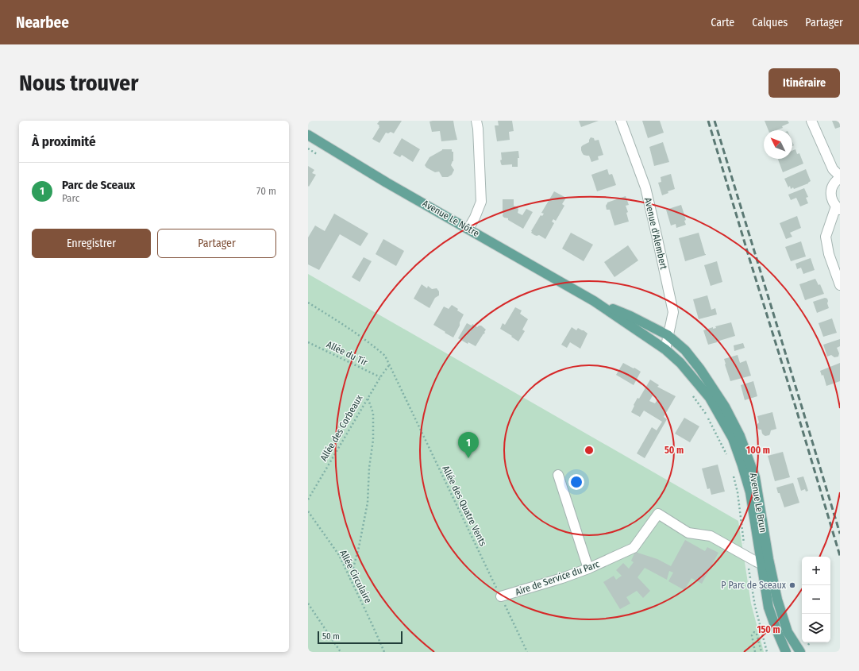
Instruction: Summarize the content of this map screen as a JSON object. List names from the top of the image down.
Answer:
{
  "streets": {
    "main road": ["Avenue Le Nôtre", "Avenue Le Brun"],
    "street": ["Avenue d'Alembert", "Aire de Service du Parc"],
    "path": [
      "Allée du Tir",
      "Allée des Corbeaux",
      "Allée des Quatre Vents",
      "Allée Circulaire"
    ]
  },
  "crossings": [
    ["Avenue Le Nôtre", "Avenue d'Alembert"],
    ["Avenue Le Nôtre", "Avenue Le Brun"],
    ["Avenue d'Alembert", "Avenue Le Brun"],
    ["Allée du Tir", "Allée des Corbeaux"],
    ["Allée des Corbeaux", "Allée des Quatre Vents"],
    ["Avenue Le Brun", "Aire de Service du Parc"],
    ["Allée des Quatre Vents", "Aire de Service du Parc"]
  ],
  "places": ["P Parc de Sceaux"],
  "scale_bar": "50 m",
  "north": "top left",
  "page": {
    "header": "Nearbee",
    "nav": ["Carte", "Calques", "Partager"],
    "buttons": [
      "Itinéraire",
      ["Enregistrer", "Partager"]
    ],
    "title": "Nous trouver",
    "heading": "À proximité",
    "list": [
      {
        "mark": "1",
        "name": "Parc de Sceaux",
        "note": "Parc",
        "value": "70 m"
      }
    ],
    "pins": "1",
    "map_buttons": ["+", "−"],
    "scale": "50 m"
  },
  "rings": ["50 m", "100 m", "150 m"]
}
